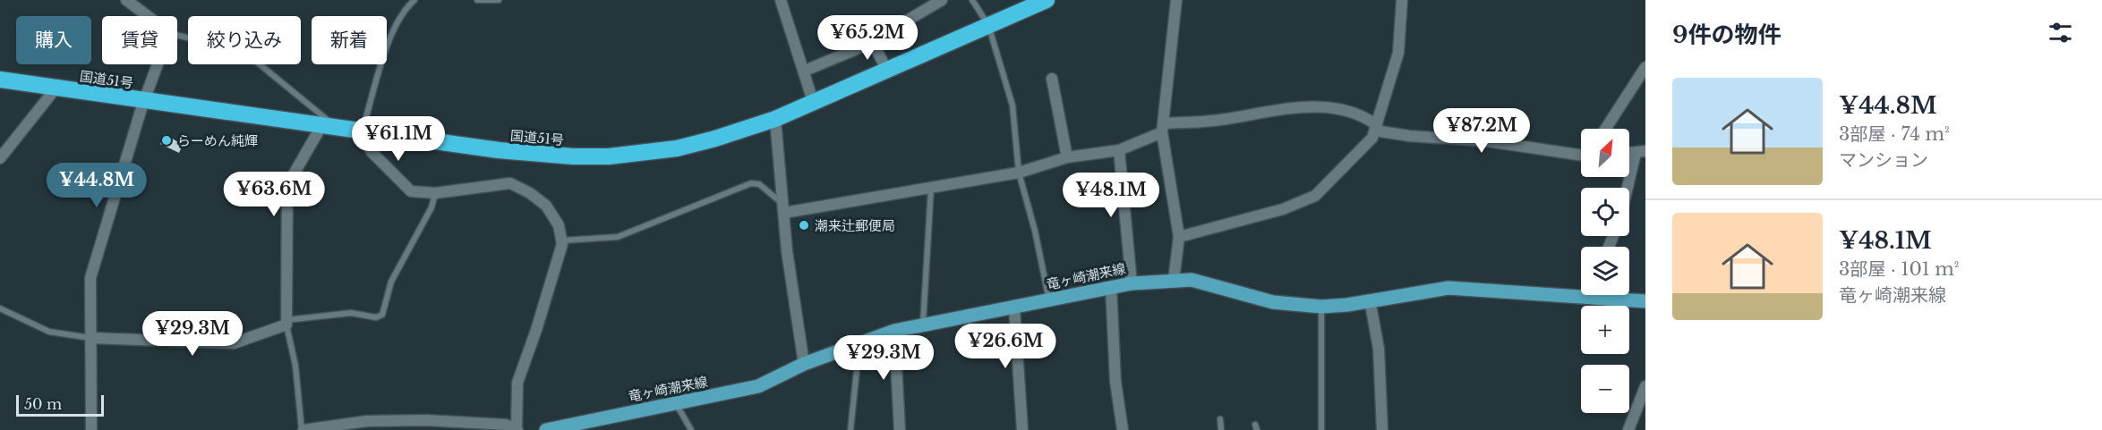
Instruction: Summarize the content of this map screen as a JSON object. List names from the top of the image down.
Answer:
{
  "streets": {
    "highway": ["国道51号"],
    "main road": ["竜ヶ崎潮来線"]
  },
  "places": ["らーめん純輝", "潮来辻郵便局"],
  "scale_bar": "50 m",
  "north": "top right",
  "page": {
    "heading": "9件の物件",
    "price": [
      "¥65.2M",
      "¥87.2M",
      "¥61.1M",
      "¥44.8M",
      "¥63.6M",
      "¥48.1M",
      "¥29.3M",
      "¥26.6M",
      "¥29.3M"
    ],
    "chip": [
      "購入",
      "賃貸",
      "絞り込み",
      "新着"
    ],
    "list": [
      {
        "name": "¥44.8M",
        "note": "3部屋 · 74 m² · マンション"
      },
      {
        "name": "¥48.1M",
        "note": "3部屋 · 101 m² · 竜ヶ崎潮来線"
      }
    ],
    "map_buttons": ["+", "−"],
    "scale": "50 m"
  }
}
